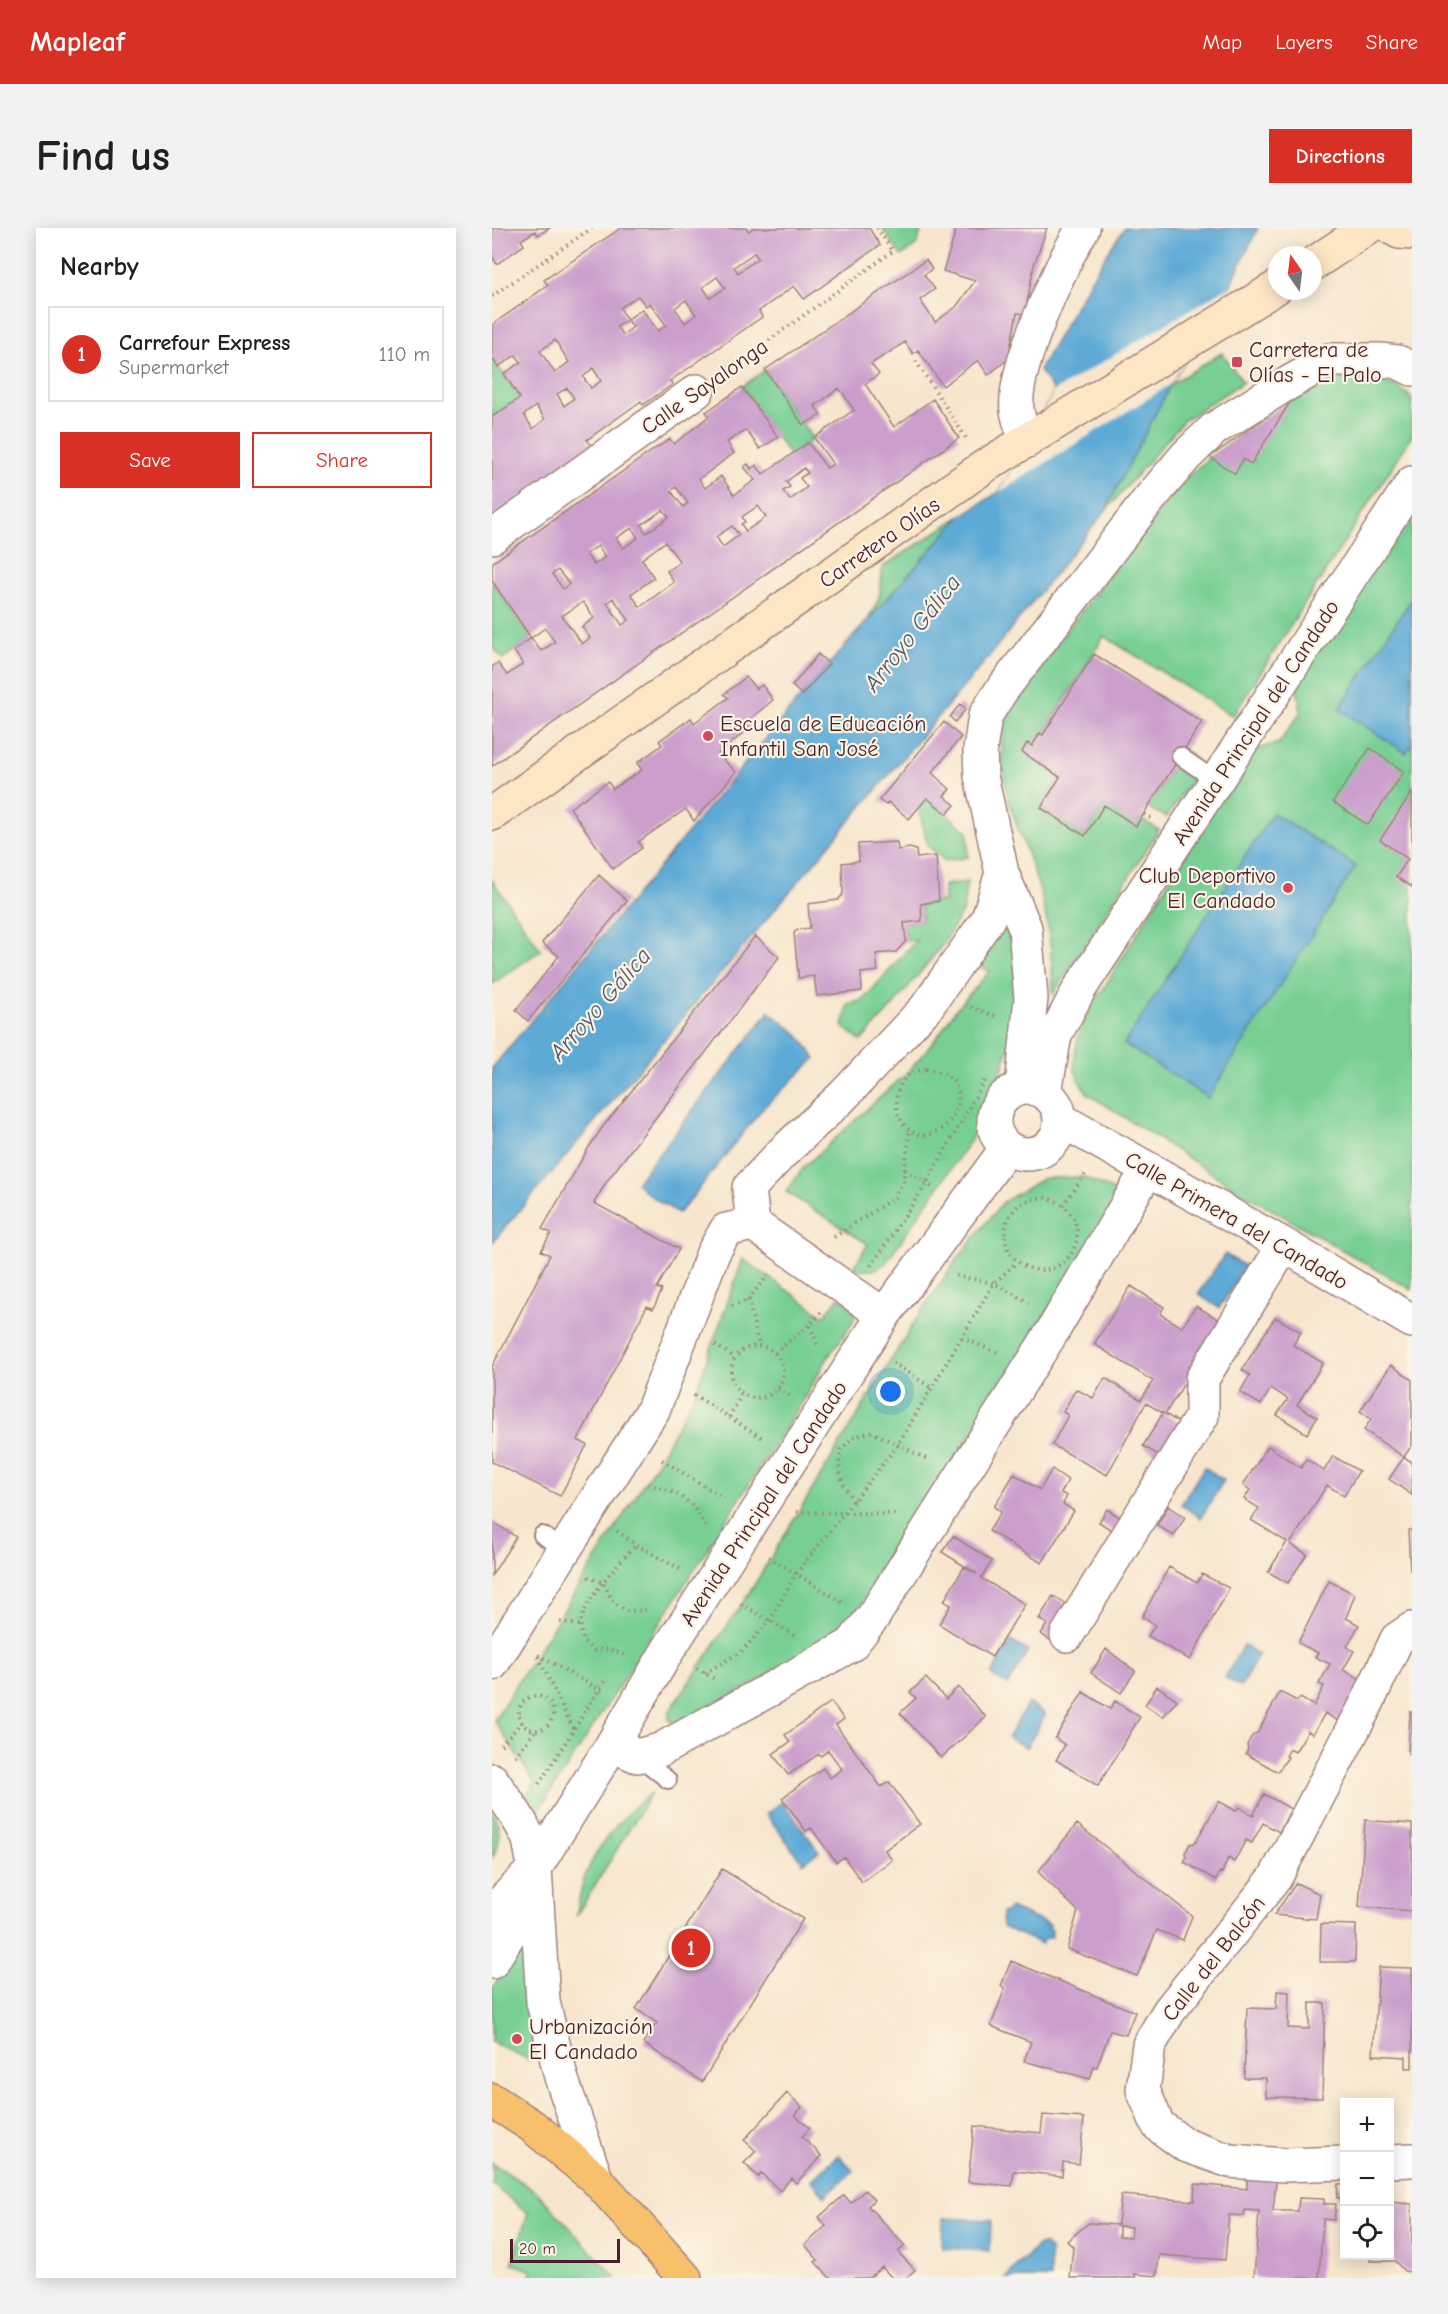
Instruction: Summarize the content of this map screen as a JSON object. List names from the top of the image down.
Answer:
{
  "streets": {
    "main road": ["Carretera Olías"],
    "street": [
      "Calle Sayalonga",
      "Avenida Principal del Candado",
      "Calle Primera del Candado",
      "Calle del Balcón"
    ]
  },
  "crossings": [
    ["Avenida Principal del Candado", "Calle Primera del Candado"]
  ],
  "water": ["Arroyo Gálica"],
  "places": {
    "transit": ["Carretera de Olías - El Palo"],
    "other": ["Escuela de Educación Infantil San José", "Club Deportivo El Candado", "Urbanización El Candado"]
  },
  "scale_bar": "20 m",
  "north": "top",
  "page": {
    "header": "Mapleaf",
    "nav": ["Map", "Layers", "Share"],
    "buttons": [
      "Directions",
      ["Save", "Share"]
    ],
    "title": "Find us",
    "heading": "Nearby",
    "list": [
      {
        "mark": "1",
        "name": "Carrefour Express",
        "note": "Supermarket",
        "value": "110 m"
      }
    ],
    "pins": "1",
    "map_buttons": ["+", "−"],
    "scale": "20 m"
  }
}
